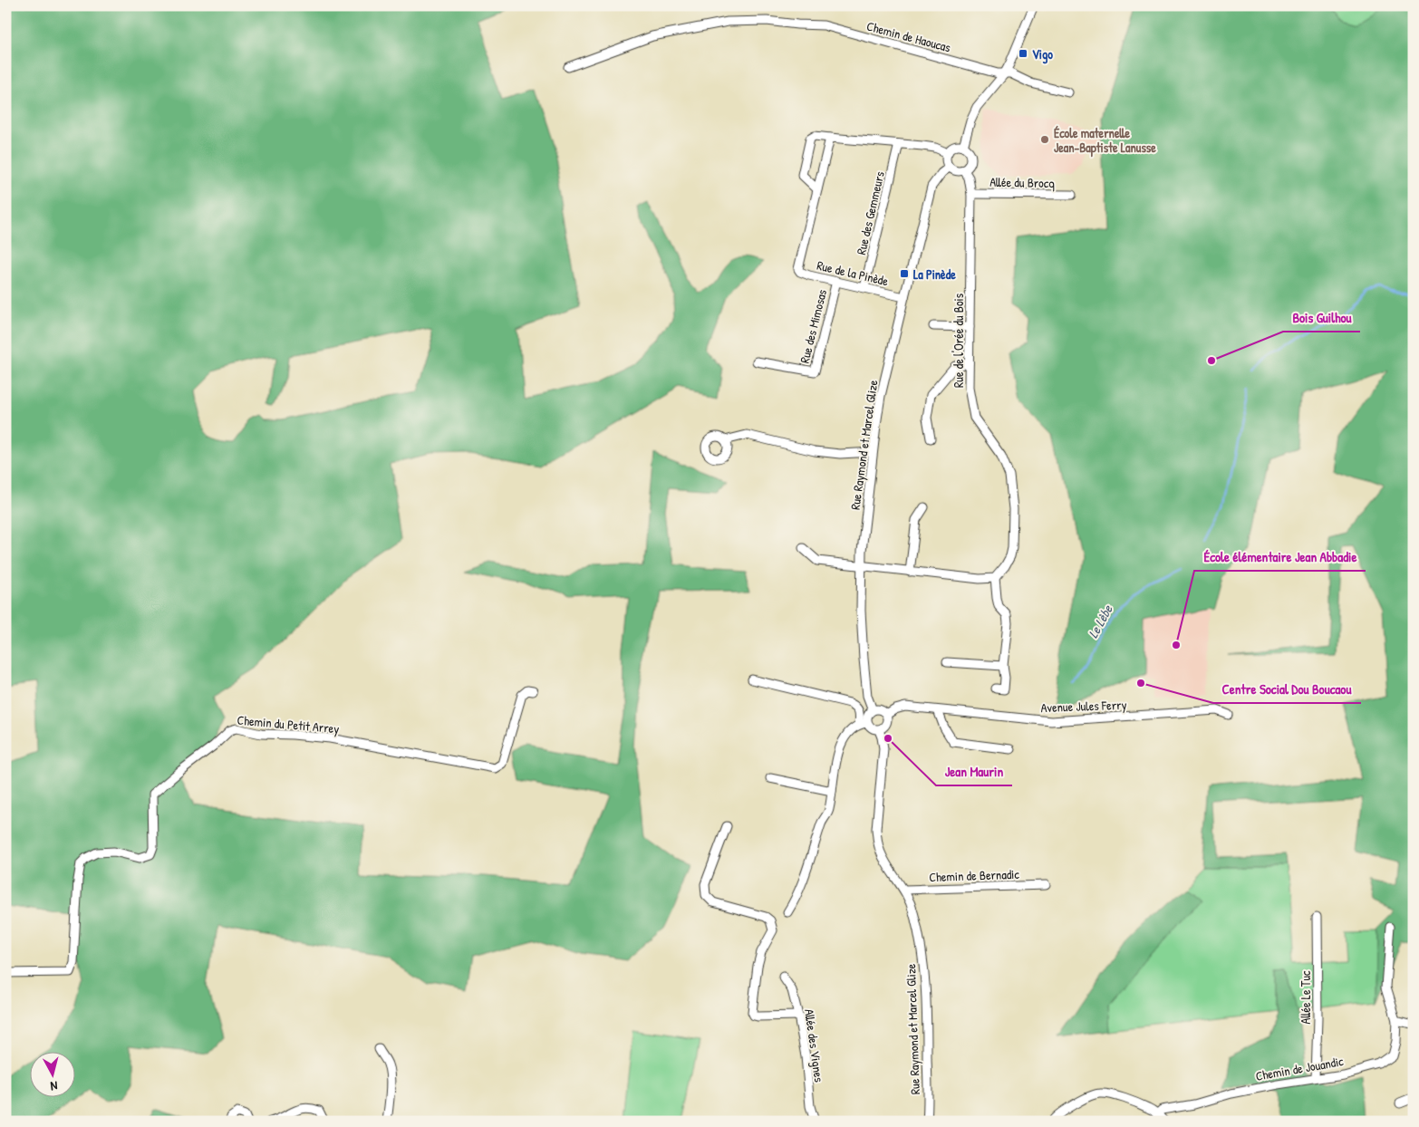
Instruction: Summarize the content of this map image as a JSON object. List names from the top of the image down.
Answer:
{
  "streets": {
    "street": [
      "Chemin de Haoucas",
      "Allée du Brocq",
      "Rue des Gemmeurs",
      "Rue de la Pinède",
      "Rue des Mimosas",
      "Rue de l'Orée du Bois",
      "Rue Raymond et Marcel Glize",
      "Avenue Jules Ferry",
      "Chemin du Petit Arrey",
      "Chemin de Bernadic",
      "Allée Le Tuc",
      "Allée des Vignes",
      "Chemin de Jouandic"
    ]
  },
  "crossings": [
    ["Allée du Brocq", "Rue de l'Orée du Bois"],
    ["Rue des Gemmeurs", "Rue de la Pinède"],
    ["Rue de la Pinède", "Rue des Mimosas"],
    ["Rue de la Pinède", "Rue Raymond et Marcel Glize"],
    ["Rue de l'Orée du Bois", "Rue Raymond et Marcel Glize"],
    ["Rue Raymond et Marcel Glize", "Avenue Jules Ferry"],
    ["Rue Raymond et Marcel Glize", "Chemin de Bernadic"],
    ["Allée Le Tuc", "Chemin de Jouandic"]
  ],
  "water": ["Le Lèbe"],
  "places": {
    "transit": ["Vigo", "La Pinède"],
    "other": [
      "École maternelle Jean-Baptiste Lanusse",
      "Bois Guilhou",
      "École élémentaire Jean Abbadie",
      "Centre Social Dou Boucaou",
      "Jean Maurin"
    ]
  },
  "north": "bottom"
}
